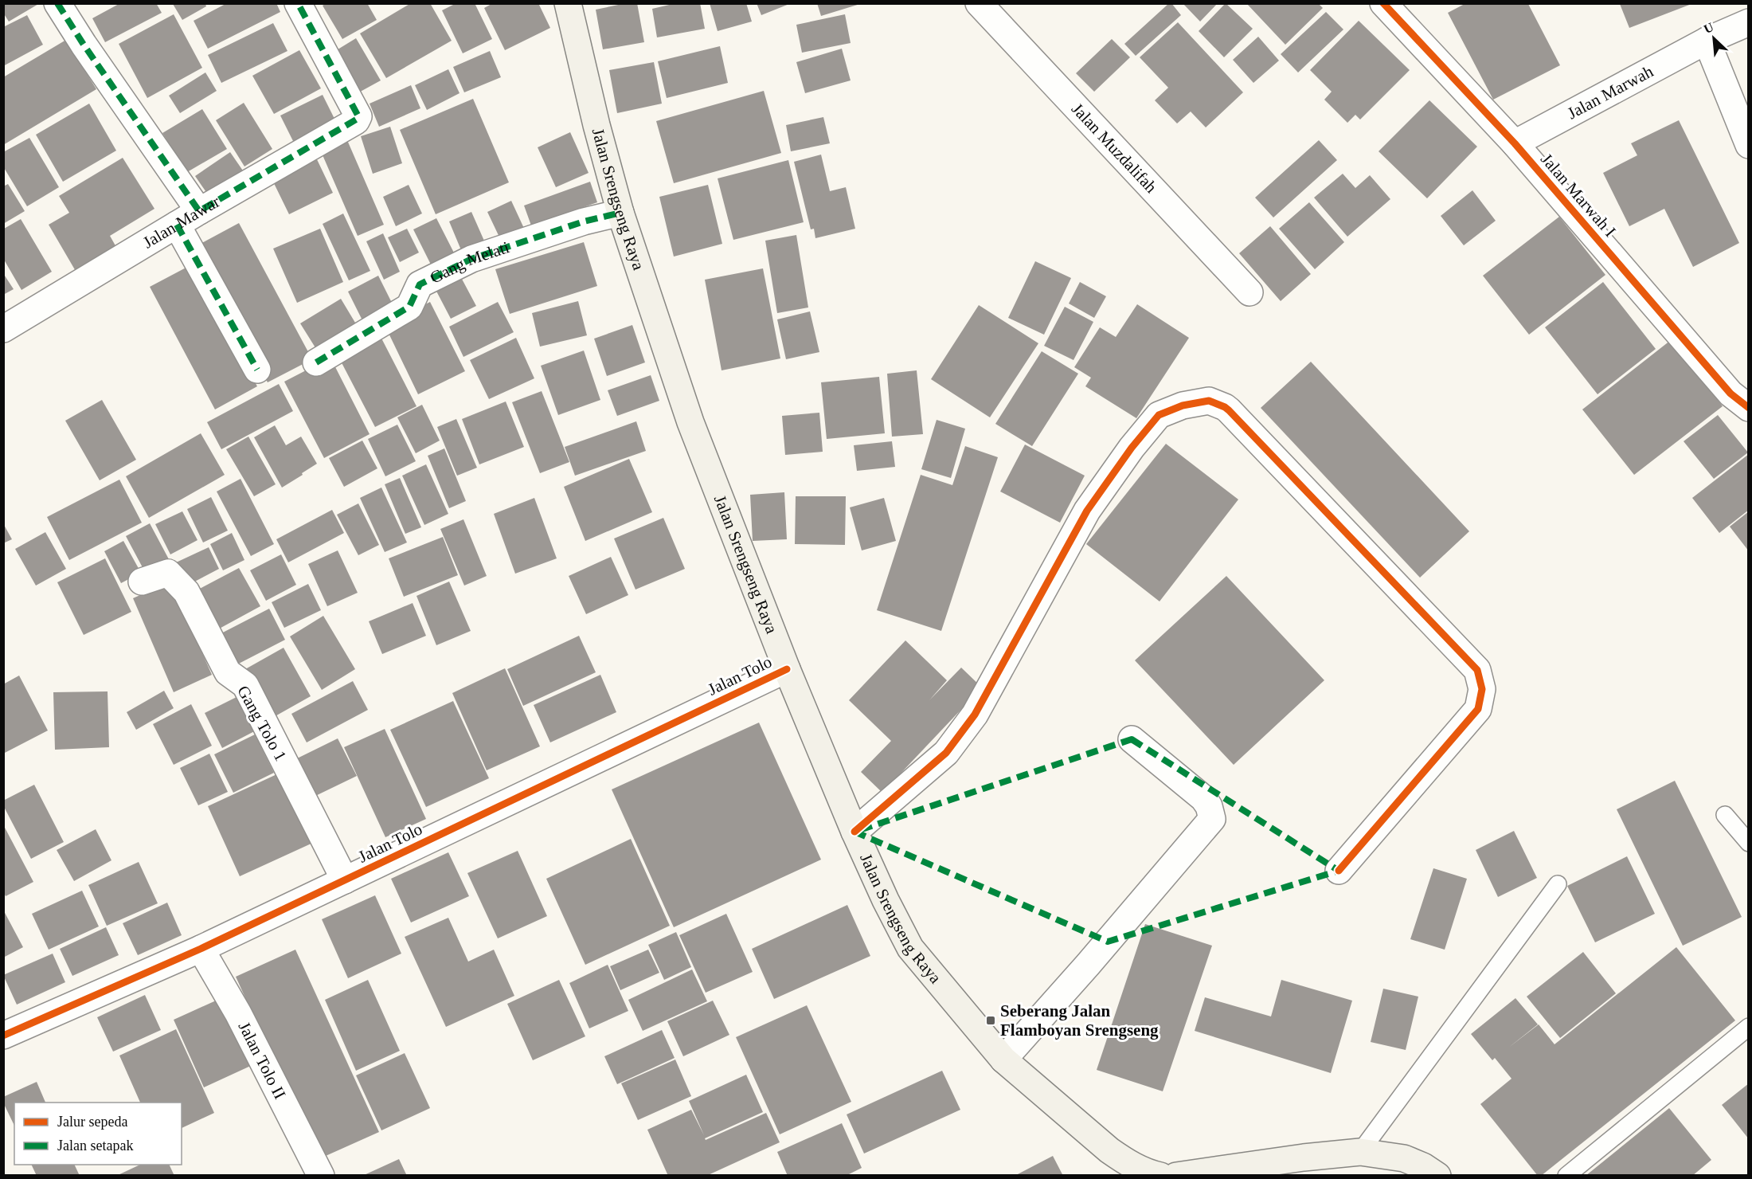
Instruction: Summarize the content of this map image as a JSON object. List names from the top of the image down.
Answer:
{
  "streets": {
    "main road": ["Jalan Srengseng Raya"],
    "street": [
      "Jalan Marwah",
      "Jalan Muzdalifah",
      "Jalan Marwah I",
      "Jalan Mawar",
      "Gang Melati",
      "Jalan Tolo",
      "Gang Tolo 1",
      "Jalan Tolo II"
    ]
  },
  "crossings": [
    ["Jalan Marwah", "Jalan Marwah I"],
    ["Jalan Srengseng Raya", "Gang Melati"],
    ["Jalan Srengseng Raya", "Jalan Tolo"],
    ["Jalan Tolo", "Gang Tolo 1"],
    ["Jalan Tolo", "Jalan Tolo II"]
  ],
  "places": {
    "transit": ["Seberang Jalan Flamboyan Srengseng"]
  },
  "legend": ["Jalur sepeda", "Jalan setapak"],
  "north": "top left"
}
